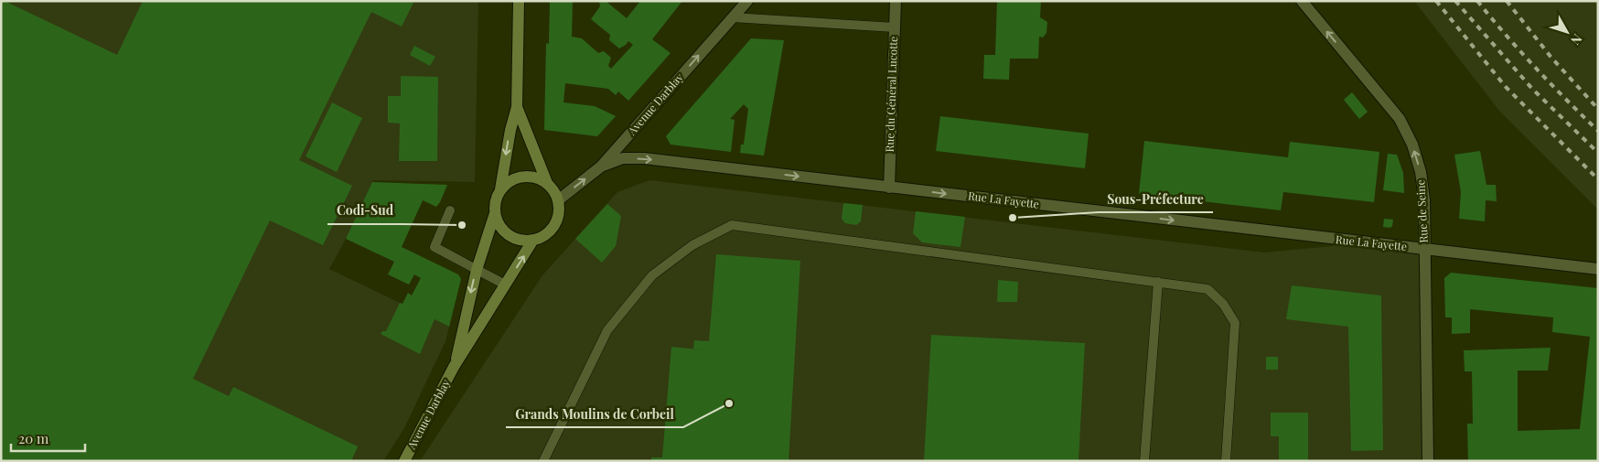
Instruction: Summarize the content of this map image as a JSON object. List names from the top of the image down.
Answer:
{
  "streets": {
    "main road": ["Avenue Darblay"],
    "street": ["Rue du Général Lucotte", "Rue La Fayette", "Rue de Seine"]
  },
  "crossings": [
    ["Rue du Général Lucotte", "Rue La Fayette"],
    ["Avenue Darblay", "Rue La Fayette"],
    ["Rue La Fayette", "Rue de Seine"]
  ],
  "one_way": ["Rue La Fayette", "Rue de Seine"],
  "places": ["Sous-Préfecture", "Codi-Sud", "Grands Moulins de Corbeil"],
  "scale_bar": "20 m",
  "north": "bottom right"
}
